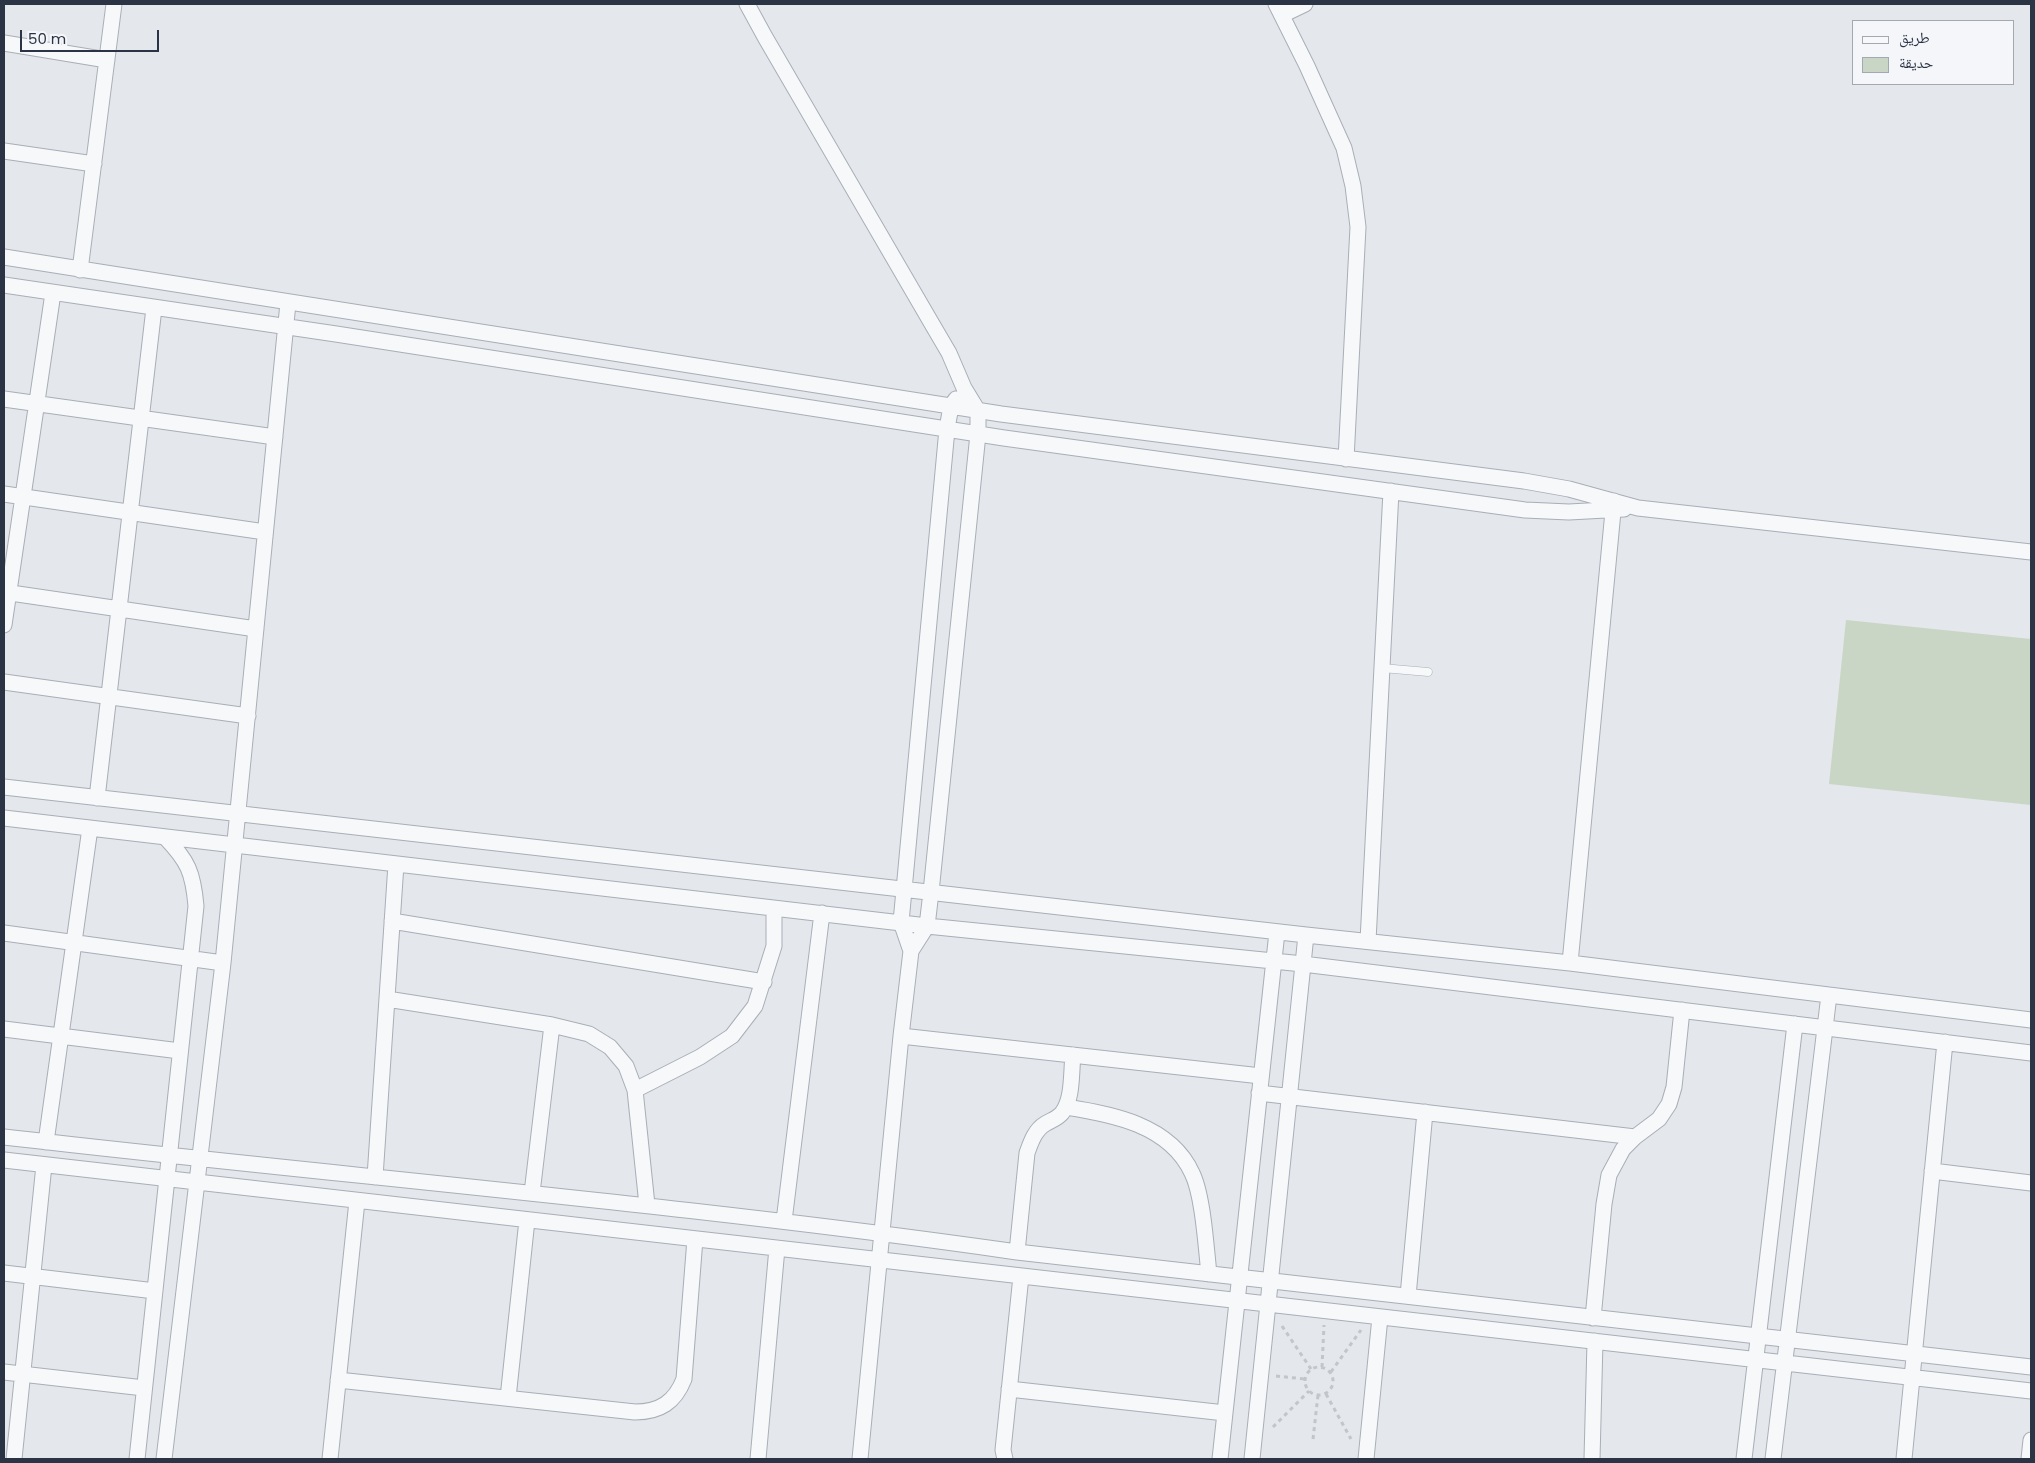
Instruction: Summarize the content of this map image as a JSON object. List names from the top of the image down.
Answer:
{
  "legend": ["طريق", "حديقة"],
  "scale_bar": "50 m"
}
